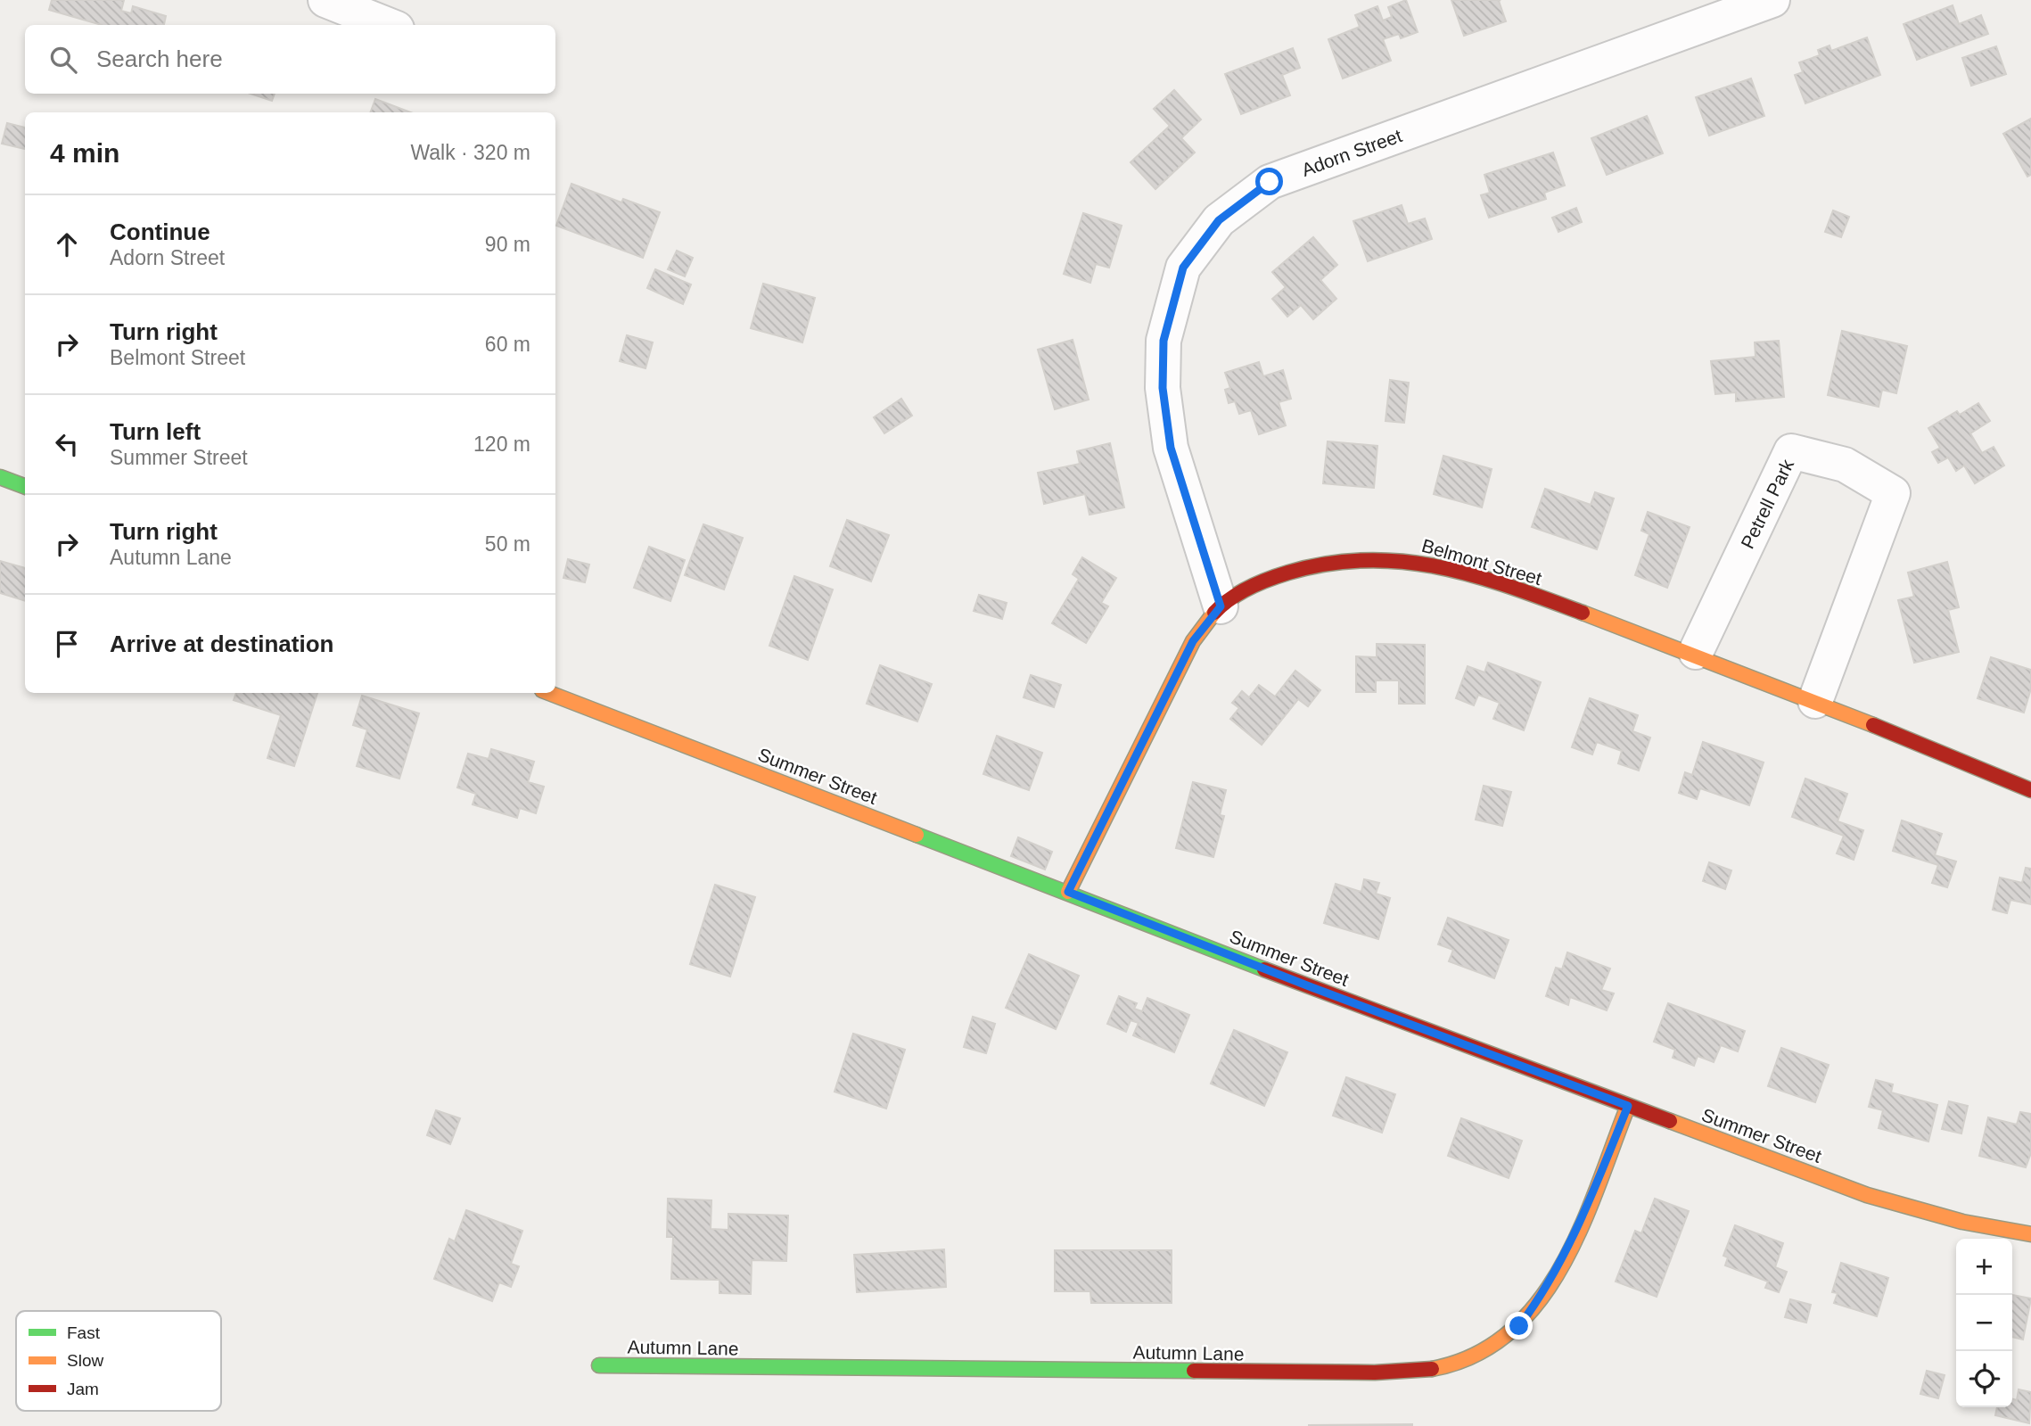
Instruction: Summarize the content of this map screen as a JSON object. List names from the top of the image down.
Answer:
{
  "streets": {
    "street": [
      "Adorn Street",
      "Petrell Park",
      "Belmont Street",
      "Summer Street",
      "Autumn Lane"
    ]
  },
  "crossings": [
    ["Adorn Street", "Belmont Street"],
    ["Petrell Park", "Belmont Street"],
    ["Belmont Street", "Summer Street"],
    ["Summer Street", "Autumn Lane"]
  ],
  "legend": ["Fast", "Slow", "Jam"],
  "page": {
    "search": "Search here",
    "heading": ["4 min", "Walk · 320 m"],
    "list": [
      ["Continue", "Adorn Street", "90 m"],
      ["Turn right", "Belmont Street", "60 m"],
      ["Turn left", "Summer Street", "120 m"],
      ["Turn right", "Autumn Lane", "50 m"],
      "Arrive at destination"
    ],
    "map_buttons": ["+", "−"]
  }
}
